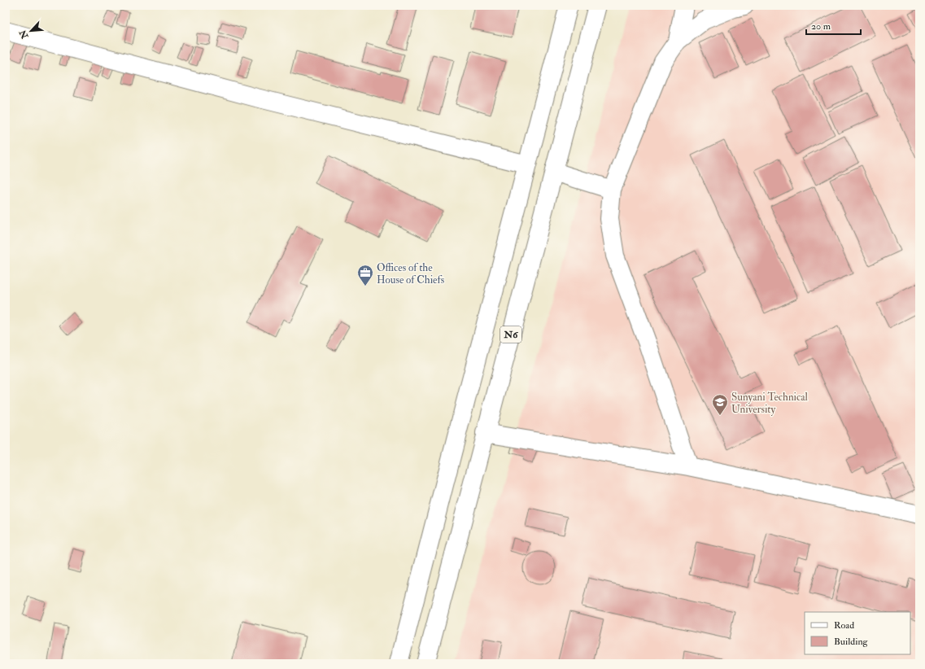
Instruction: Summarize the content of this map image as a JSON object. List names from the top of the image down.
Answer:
{
  "streets": {
    "street": ["N6"]
  },
  "places": {
    "office": ["Offices of the House of Chiefs"],
    "school or university": ["Sunyani Technical University"]
  },
  "legend": ["Road", "Building"],
  "scale_bar": "20 m",
  "north": "bottom left"
}
